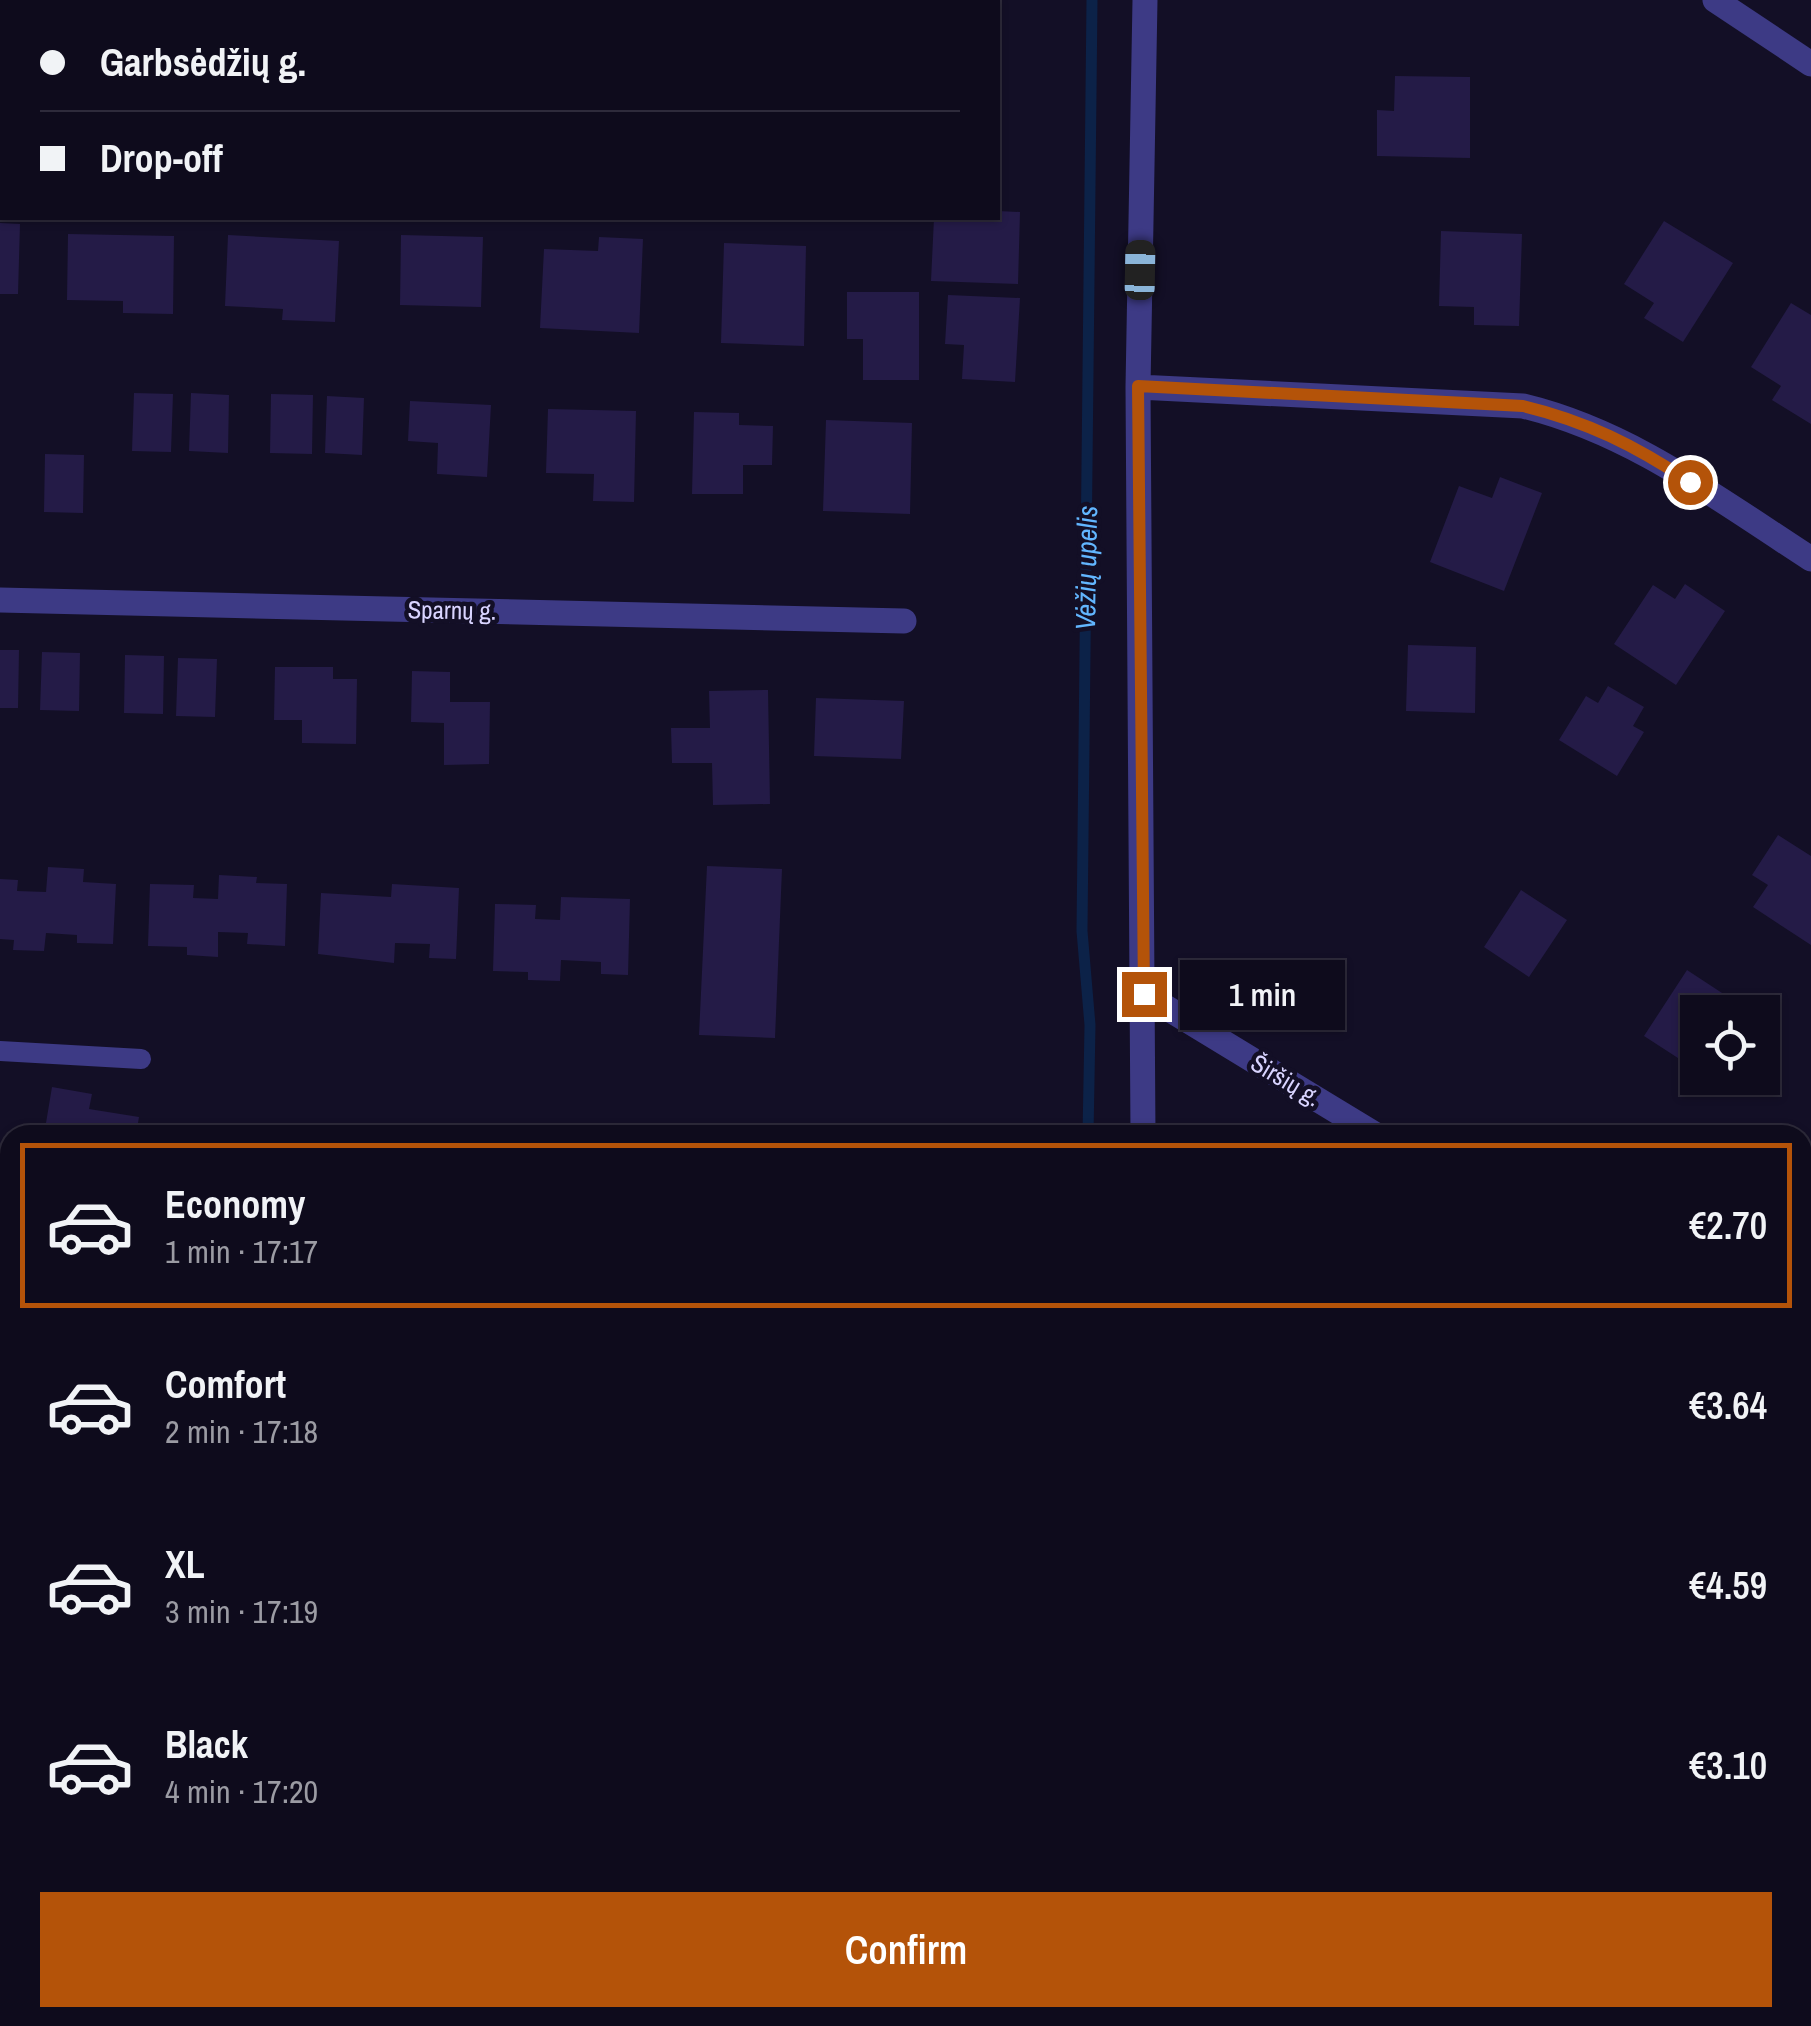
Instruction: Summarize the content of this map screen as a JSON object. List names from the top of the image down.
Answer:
{
  "streets": {
    "street": ["Sparnų g.", "Širšių g."]
  },
  "water": ["Vėžių upelis"],
  "page": {
    "banner": ["Garbsėdžių g.", "Drop-off"],
    "bubble": "1 min",
    "list": [
      {
        "name": "Economy",
        "note": "1 min · 17:17",
        "value": "€2.70"
      },
      {
        "name": "Comfort",
        "note": "2 min · 17:18",
        "value": "€3.64"
      },
      {
        "name": "XL",
        "note": "3 min · 17:19",
        "value": "€4.59"
      },
      {
        "name": "Black",
        "note": "4 min · 17:20",
        "value": "€3.10"
      }
    ],
    "buttons": "Confirm"
  }
}
